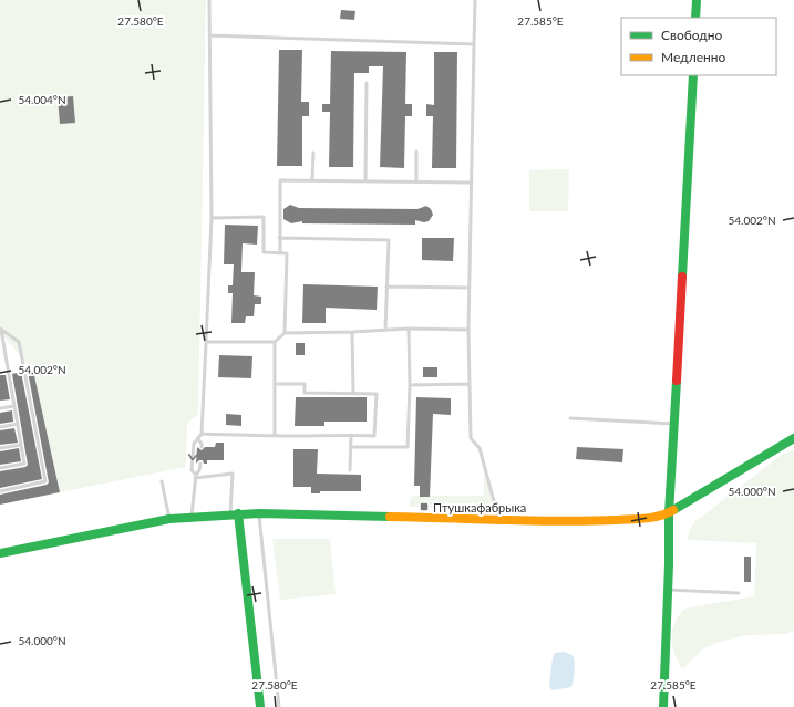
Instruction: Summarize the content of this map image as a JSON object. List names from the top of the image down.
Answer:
{
  "places": {
    "transit": ["Птушкафабрыка"]
  },
  "legend": ["Свободно", "Медленно"],
  "coordinates": [
    "27.580°E",
    "27.585°E",
    "54.004°N",
    "54.002°N",
    "54.000°N"
  ]
}
